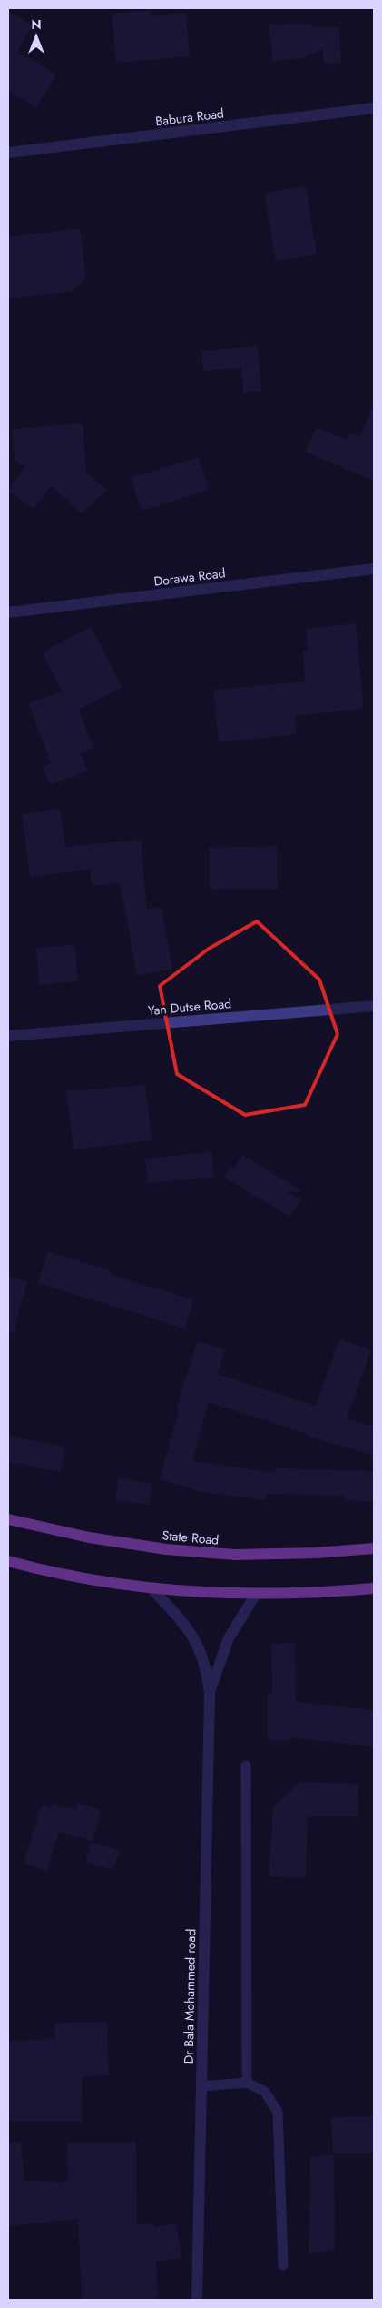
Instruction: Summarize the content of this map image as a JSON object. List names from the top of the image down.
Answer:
{
  "streets": {
    "main road": ["State Road"],
    "street": [
      "Babura Road",
      "Dorawa Road",
      "Yan Dutse Road",
      "Dr Bala Mohammed road"
    ]
  },
  "north": "top"
}
